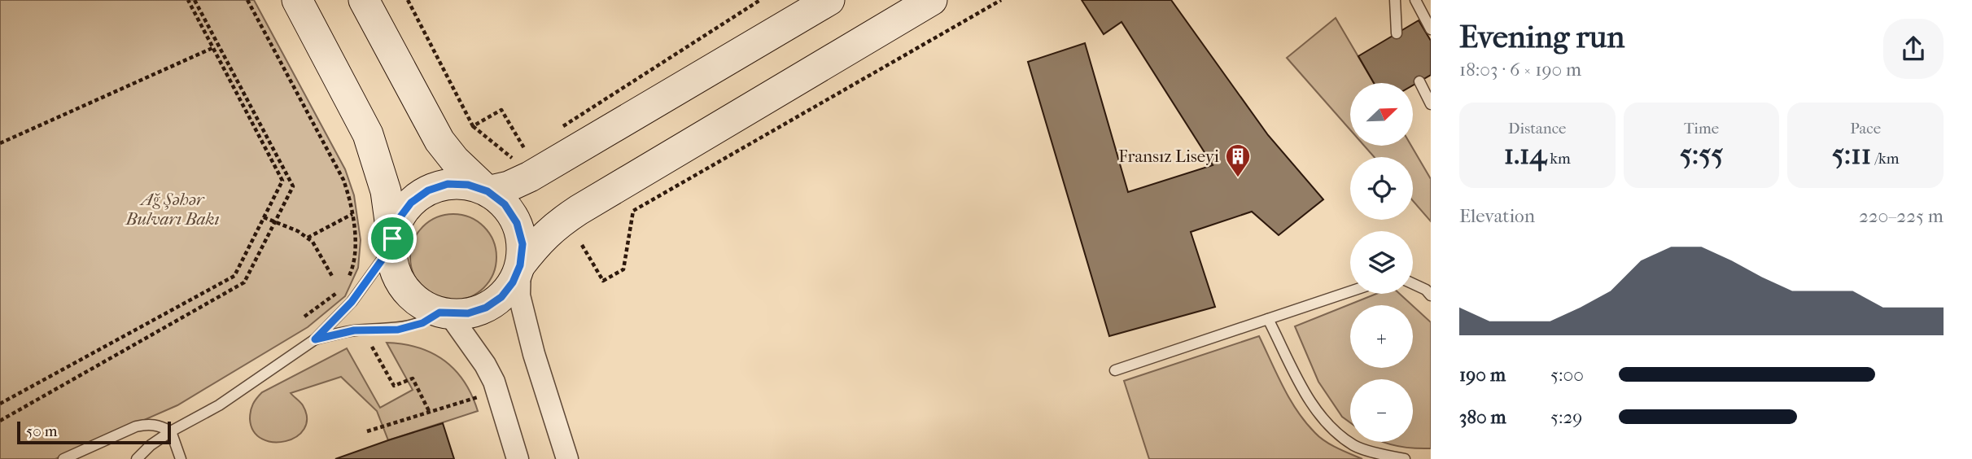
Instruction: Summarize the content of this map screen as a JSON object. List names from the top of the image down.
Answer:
{
  "parks": ["Ağ Şəhər Bulvarı Bakı"],
  "places": {
    "building": ["Fransız Liseyi"]
  },
  "scale_bar": "50 m",
  "north": "top right",
  "page": {
    "heading": ["Evening run", "18:03 · 6 × 190 m"],
    "map_buttons": ["+", "−"],
    "stats": [
      ["Distance", "1.14 km"],
      ["Time", "5:55"],
      ["Pace", "5:11 /km"]
    ],
    "chart": ["Elevation", "220–225 m"],
    "list": [
      {
        "name": "190 m",
        "note": "5:00"
      },
      {
        "name": "380 m",
        "note": "5:29"
      }
    ],
    "scale": "50 m"
  }
}
